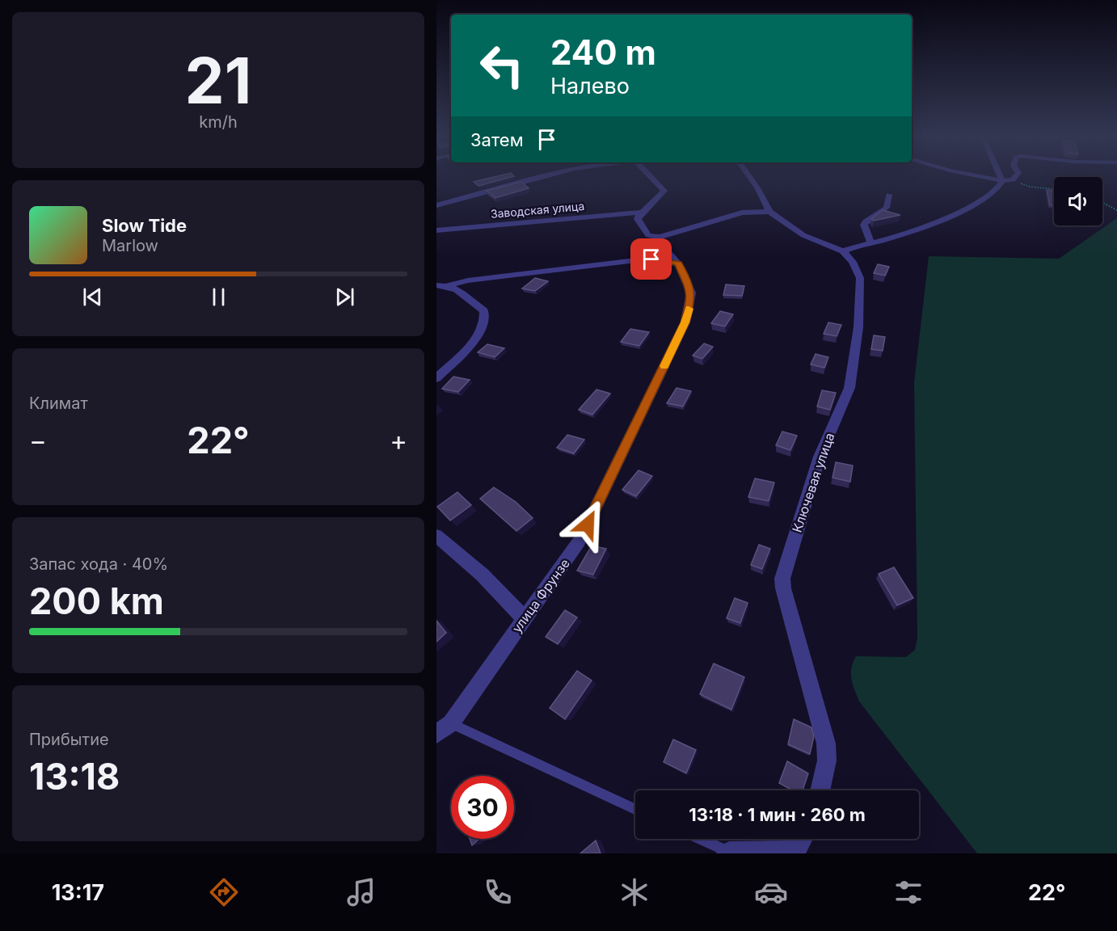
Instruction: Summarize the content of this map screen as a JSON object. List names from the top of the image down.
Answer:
{
  "streets": {
    "street": ["Заводская улица", "Ключевая улица", "улица Фрунзе"]
  },
  "page": {
    "tile": [
      ["21", "km/h"],
      "Климат",
      ["Запас хода · 40%", "200 km"],
      ["Прибытие", "13:18"]
    ],
    "turn": ["240 m", "Налево"],
    "then": "Затем",
    "song": ["Slow Tide", "Marlow"],
    "heat": ["−", "22°", "+"],
    "limit": "30",
    "trip": "13:18 · 1 мин · 260 m",
    "tabs": ["13:17", "22°"]
  }
}
